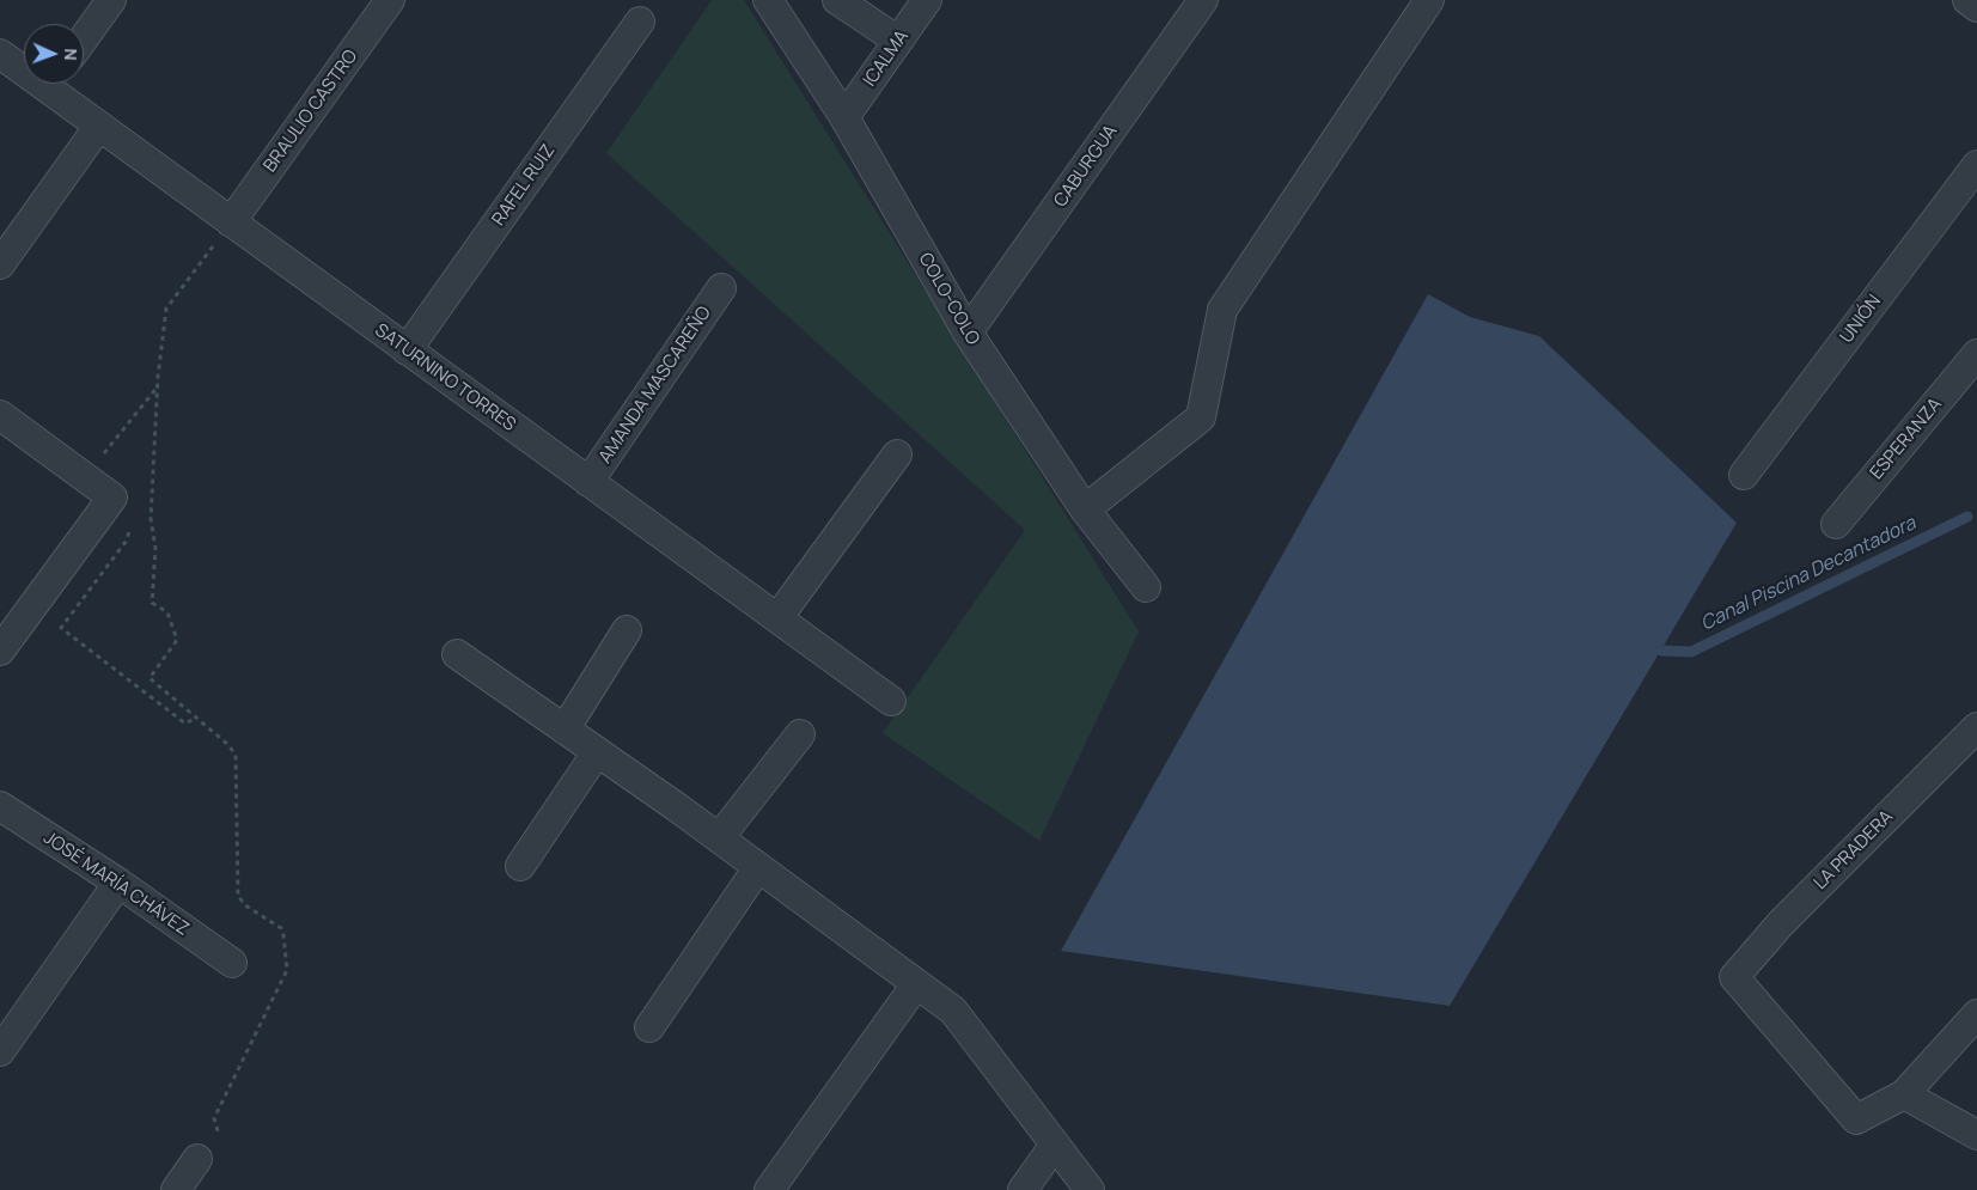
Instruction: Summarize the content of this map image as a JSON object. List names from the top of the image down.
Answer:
{
  "streets": {
    "street": [
      "ICALMA",
      "BRAULIO CASTRO",
      "CABURGUA",
      "RAFEL RUIZ",
      "COLO-COLO",
      "UNIÓN",
      "SATURNINO TORRES",
      "AMANDA MASCAREÑO",
      "ESPERANZA",
      "LA PRADERA",
      "JOSÉ MARÍA CHÁVEZ"
    ]
  },
  "crossings": [
    ["ICALMA", "COLO-COLO"],
    ["BRAULIO CASTRO", "SATURNINO TORRES"],
    ["CABURGUA", "COLO-COLO"],
    ["RAFEL RUIZ", "SATURNINO TORRES"],
    ["SATURNINO TORRES", "AMANDA MASCAREÑO"]
  ],
  "water": ["Canal Piscina Decantadora"],
  "north": "right"
}
